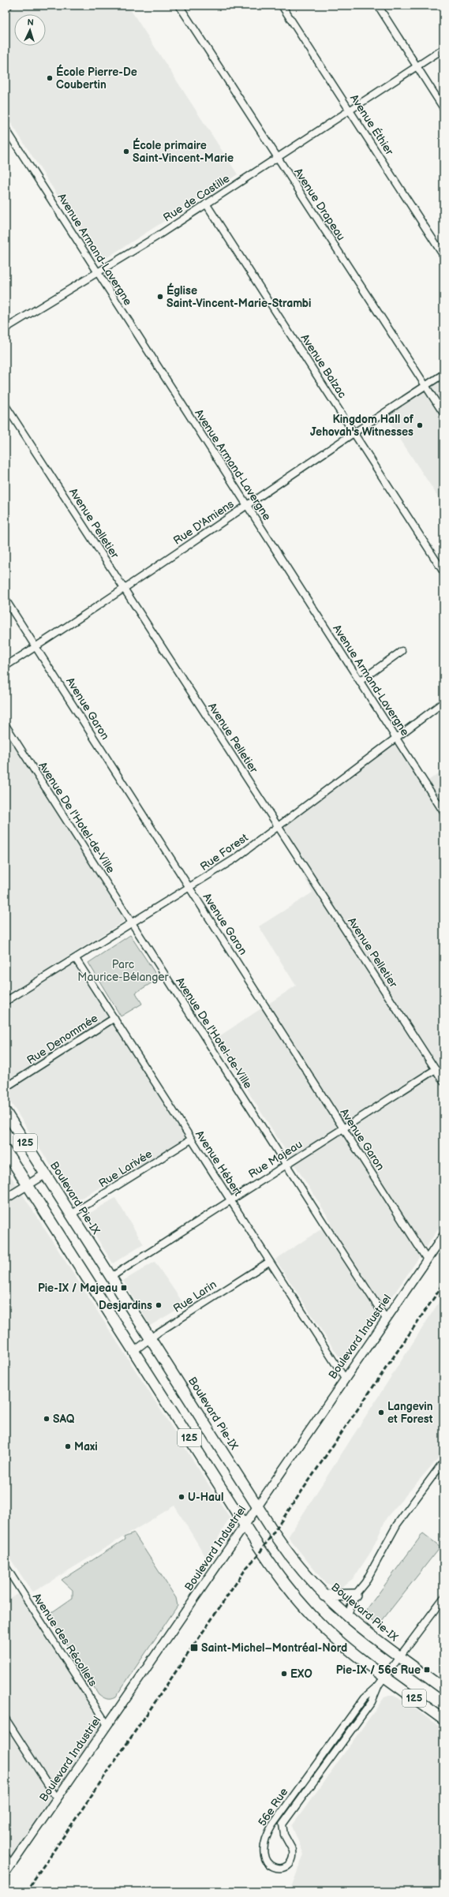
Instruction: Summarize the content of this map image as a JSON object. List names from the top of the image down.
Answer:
{
  "streets": {
    "main road": ["125", "Boulevard Pie-IX"],
    "street": [
      "Avenue Éthier",
      "Rue de Castille",
      "Avenue Drapeau",
      "Avenue Armand-Lavergne",
      "Avenue Balzac",
      "Rue D'Amiens",
      "Avenue Pelletier",
      "Avenue Garon",
      "Avenue De l'Hotel-de-Ville",
      "Rue Forest",
      "Rue Denommée",
      "Rue Majeau",
      "Avenue Hébert",
      "Rue Larivée",
      "Rue Larin",
      "Boulevard Industriel",
      "Avenue des Récollets",
      "56e Rue"
    ]
  },
  "crossings": [
    ["Avenue Éthier", "Rue de Castille"],
    ["Rue de Castille", "Avenue Drapeau"],
    ["Rue de Castille", "Avenue Armand-Lavergne"],
    ["Rue de Castille", "Avenue Balzac"],
    ["Avenue Drapeau", "Rue D'Amiens"],
    ["Avenue Armand-Lavergne", "Rue D'Amiens"],
    ["Avenue Armand-Lavergne", "Rue Forest"],
    ["Avenue Balzac", "Rue D'Amiens"],
    ["Rue D'Amiens", "Avenue Pelletier"],
    ["Rue D'Amiens", "Avenue Garon"],
    ["Avenue Pelletier", "Rue Forest"],
    ["Avenue Pelletier", "Rue Majeau"],
    ["Avenue Garon", "Rue Forest"],
    ["Avenue Garon", "Rue Majeau"],
    ["Avenue Garon", "Boulevard Industriel"],
    ["Avenue De l'Hotel-de-Ville", "Rue Forest"],
    ["Avenue De l'Hotel-de-Ville", "Rue Majeau"],
    ["Avenue De l'Hotel-de-Ville", "Boulevard Industriel"],
    ["Rue Forest", "Avenue Hébert"],
    ["Rue Denommée", "Avenue Hébert"],
    ["125", "Rue Larin"],
    ["125", "Boulevard Industriel"],
    ["125", "56e Rue"],
    ["Rue Majeau", "Avenue Hébert"],
    ["Rue Majeau", "Boulevard Pie-IX"],
    ["Avenue Hébert", "Rue Larivée"],
    ["Avenue Hébert", "Rue Larin"],
    ["Avenue Hébert", "Boulevard Industriel"],
    ["Rue Larivée", "Boulevard Pie-IX"],
    ["Boulevard Pie-IX", "Rue Larin"],
    ["Boulevard Pie-IX", "Boulevard Industriel"],
    ["Boulevard Pie-IX", "56e Rue"],
    ["Boulevard Industriel", "Avenue des Récollets"]
  ],
  "parks": ["Parc Maurice-Bélanger"],
  "places": {
    "other": [
      "École Pierre-De Coubertin",
      "École primaire Saint-Vincent-Marie",
      "Église Saint-Vincent-Marie-Strambi",
      "Kingdom Hall of Jehovah's Witnesses",
      "Desjardins",
      "Langevin et Forest",
      "SAQ",
      "Maxi",
      "U-Haul",
      "EXO"
    ],
    "transit": ["Pie-IX / Majeau", "Saint-Michel–Montréal-Nord", "Pie-IX / 56e Rue"]
  },
  "north": "top"
}
